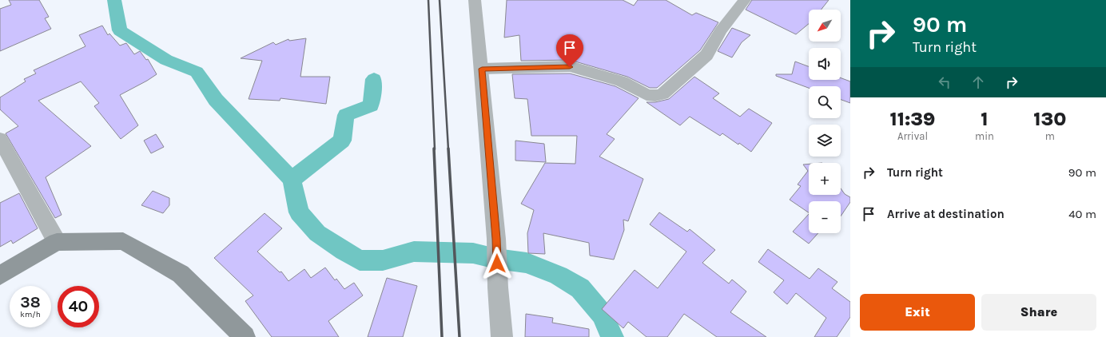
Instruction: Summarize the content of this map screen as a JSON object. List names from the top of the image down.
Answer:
{
  "north": "bottom left",
  "page": {
    "turn": ["90 m", "Turn right"],
    "map_buttons": ["+", "−"],
    "eta": [
      "11:39",
      "Arrival",
      "1",
      "min",
      "130",
      "m"
    ],
    "list": [
      {
        "name": "Turn right",
        "value": "90 m"
      },
      {
        "name": "Arrive at destination",
        "value": "40 m"
      }
    ],
    "speed": "38 km/h",
    "limit": "40",
    "buttons": ["Exit", "Share"]
  }
}
